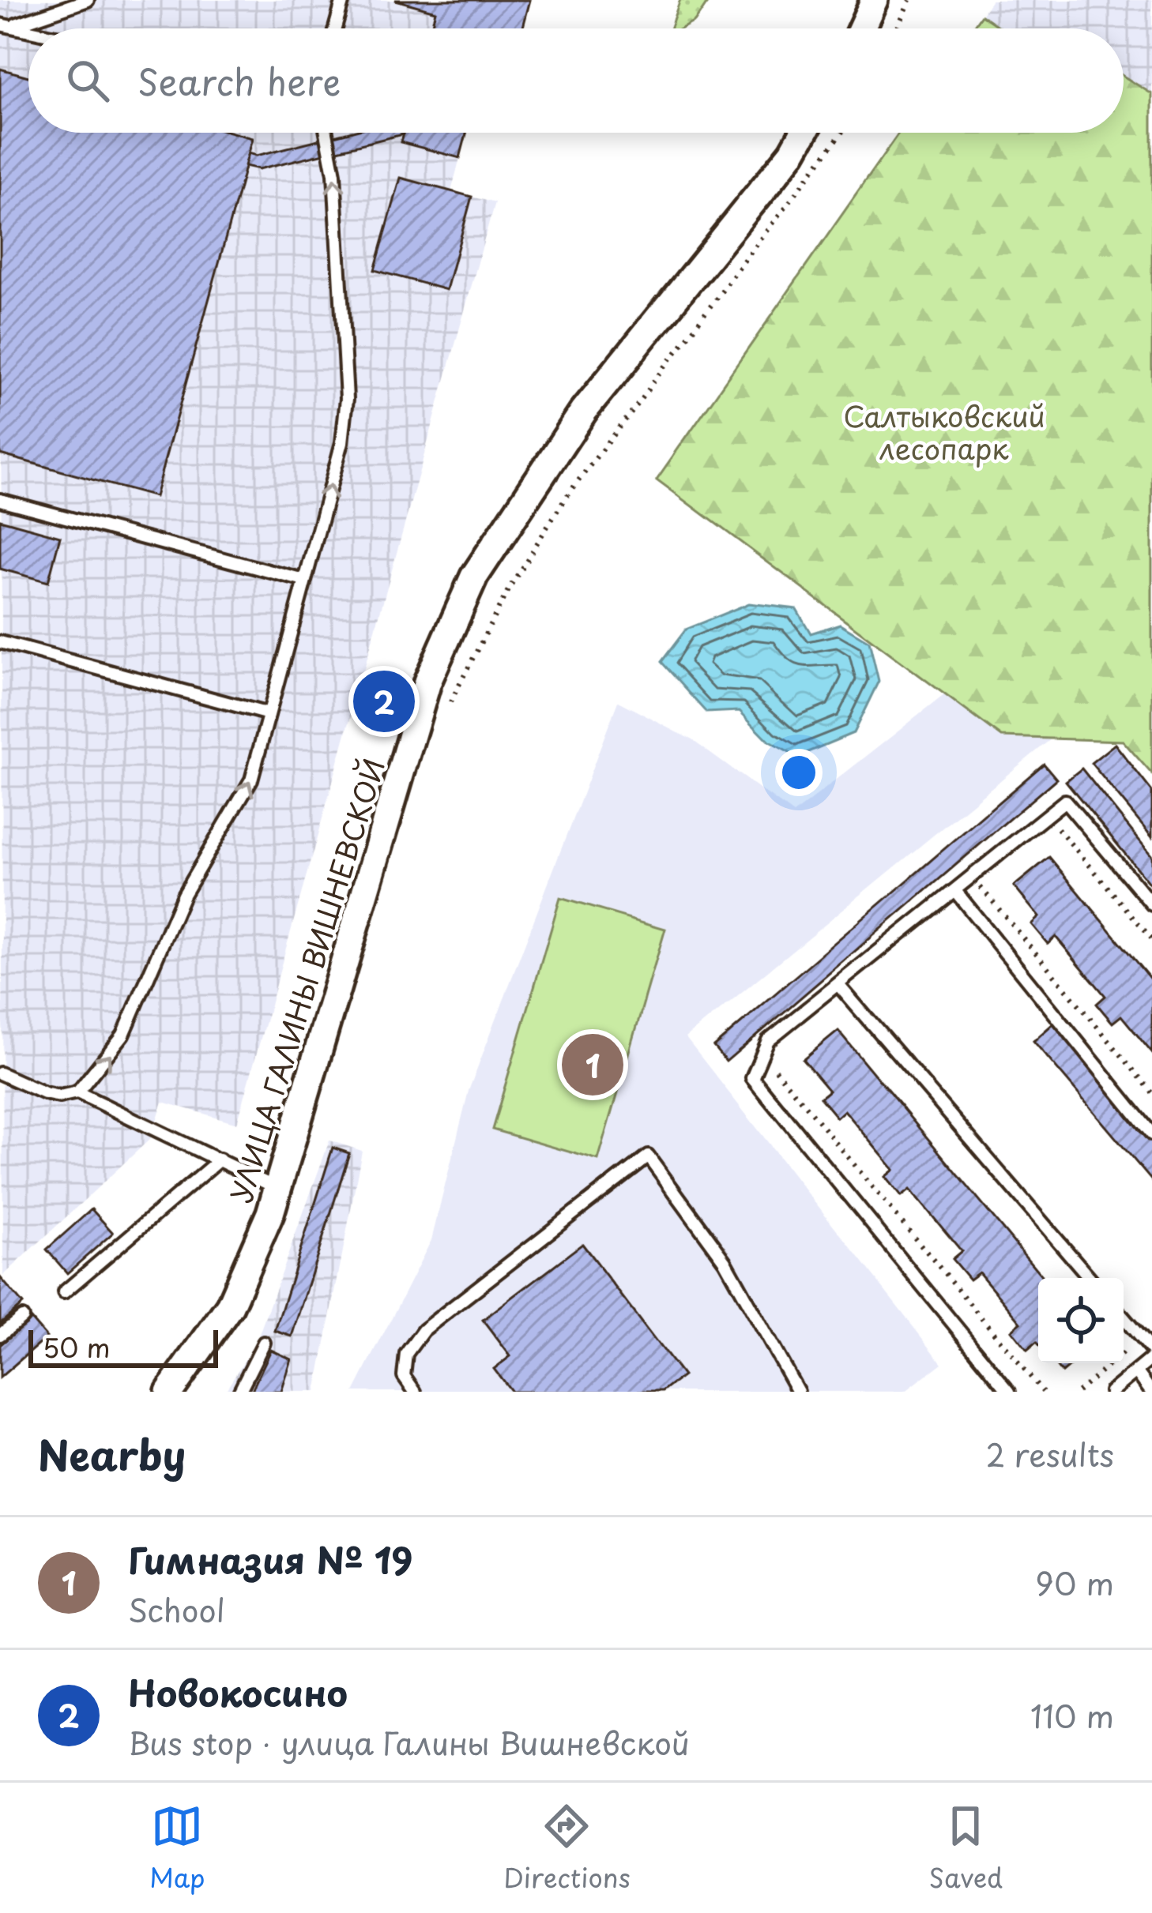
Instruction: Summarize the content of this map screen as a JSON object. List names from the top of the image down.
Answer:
{
  "streets": {
    "street": ["УЛИЦА ГАЛИНЫ ВИШНЕВСКОЙ"]
  },
  "parks": ["Салтыковский лесопарк"],
  "scale_bar": "50 m",
  "page": {
    "search": "Search here",
    "pins": ["2", "1"],
    "scale": "50 m",
    "heading": ["Nearby", "2 results"],
    "list": [
      {
        "mark": "1",
        "name": "Гимназия № 19",
        "note": "School",
        "value": "90 m"
      },
      {
        "mark": "2",
        "name": "Новокосино",
        "note": "Bus stop · улица Галины Вишневской",
        "value": "110 m"
      }
    ],
    "nav": ["Map", "Directions", "Saved"]
  }
}
